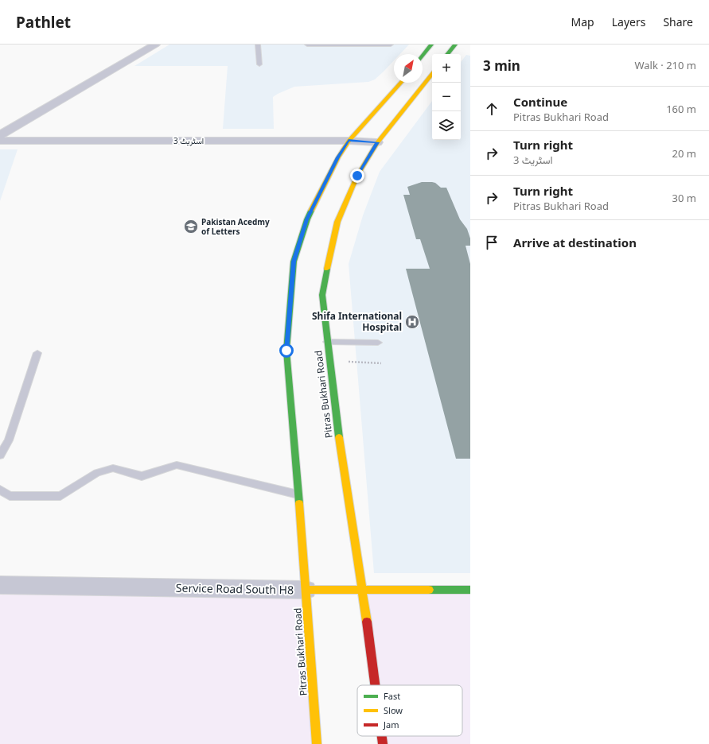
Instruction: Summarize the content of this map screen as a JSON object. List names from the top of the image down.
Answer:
{
  "streets": {
    "street": ["اسٹریٹ 3", "Pitras Bukhari Road", "Service Road South H8"]
  },
  "crossings": [
    ["اسٹریٹ 3", "Pitras Bukhari Road"],
    ["Pitras Bukhari Road", "Service Road South H8"]
  ],
  "places": {
    "school or university": ["Pakistan Acedmy of Letters"],
    "hospital": ["Shifa International Hospital"]
  },
  "legend": ["Fast", "Slow", "Jam"],
  "north": "top right",
  "page": {
    "header": "Pathlet",
    "nav": ["Map", "Layers", "Share"],
    "heading": ["3 min", "Walk · 210 m"],
    "map_buttons": ["+", "−"],
    "list": [
      ["Continue", "Pitras Bukhari Road", "160 m"],
      ["Turn right", "اسٹریٹ 3", "20 m"],
      ["Turn right", "Pitras Bukhari Road", "30 m"],
      "Arrive at destination"
    ]
  }
}
